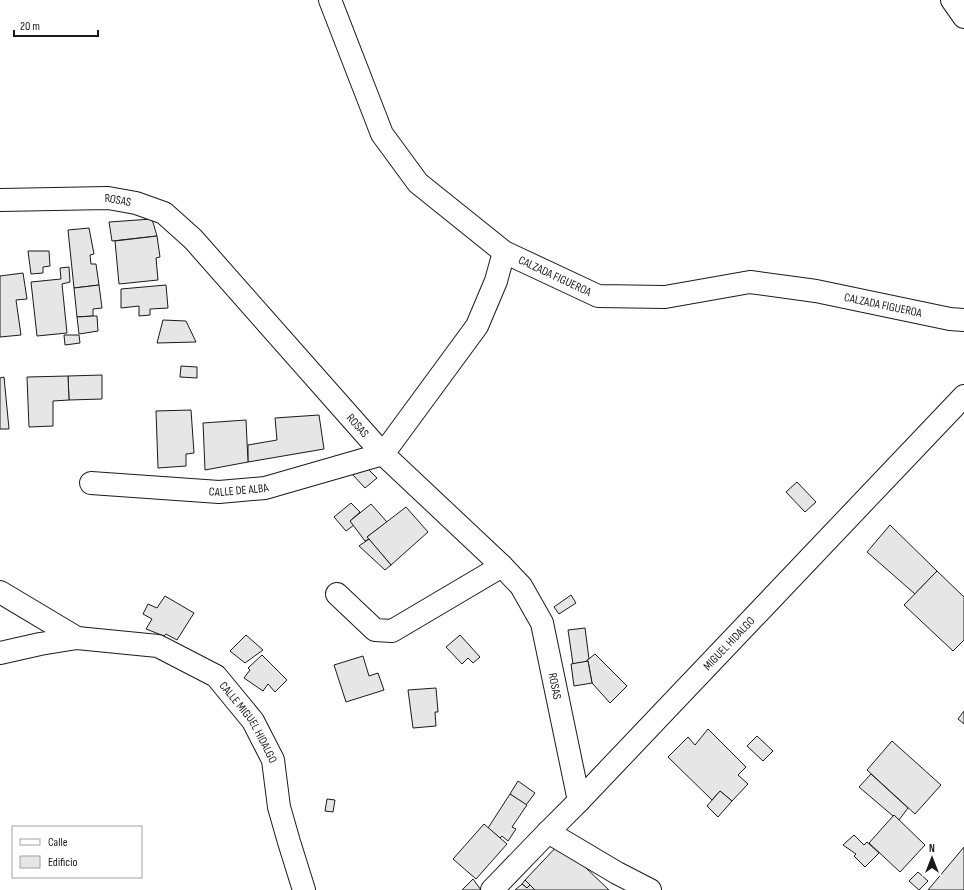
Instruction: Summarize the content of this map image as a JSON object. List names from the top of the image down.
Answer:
{
  "streets": {
    "street": [
      "ROSAS",
      "CALZADA FIGUEROA",
      "CALLE DE ALBA",
      "MIGUEL HIDALGO",
      "CALLE MIGUEL HIDALGO"
    ]
  },
  "crossings": [
    ["ROSAS", "CALLE DE ALBA"],
    ["ROSAS", "MIGUEL HIDALGO"]
  ],
  "legend": ["Calle", "Edificio"],
  "scale_bar": "20 m",
  "north": "top"
}
